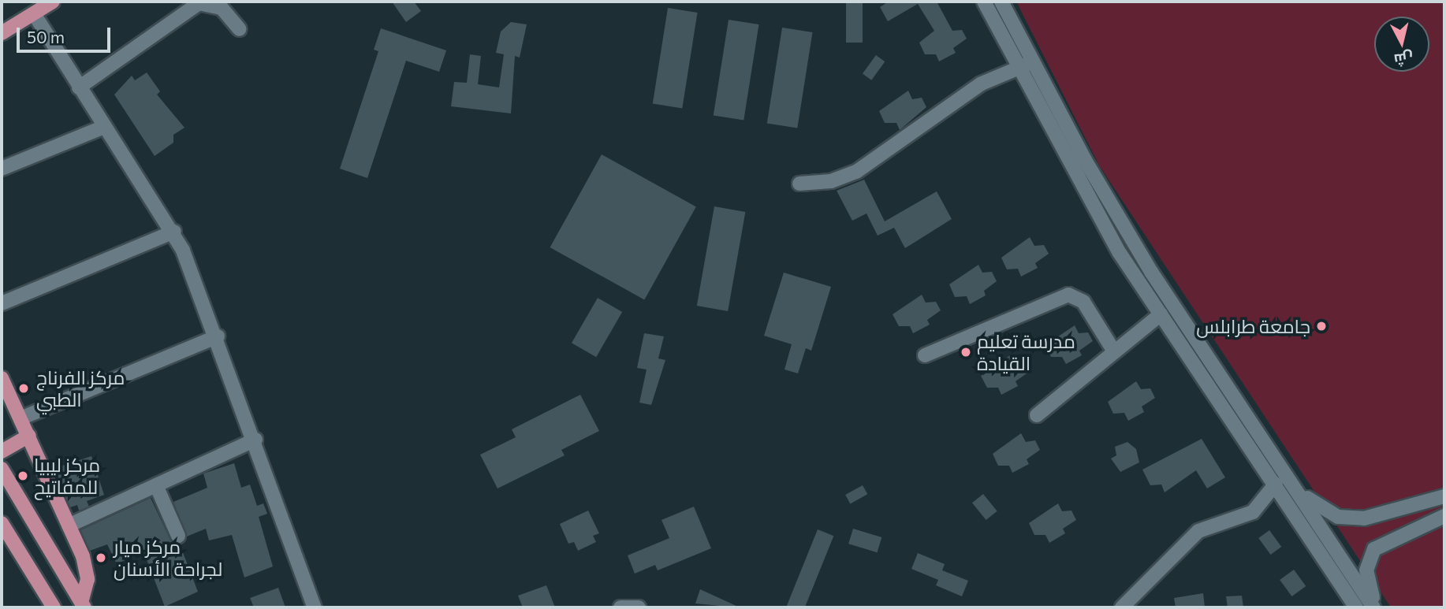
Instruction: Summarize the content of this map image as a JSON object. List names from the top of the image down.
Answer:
{
  "places": [
    "جامعة طرابلس",
    "مدرسة تعليم القيادة",
    "مركز الفرناج الطبي",
    "مركز ليبيا للمفاتيح",
    "مركز ميار لجراحة الأسنان"
  ],
  "scale_bar": "50 m",
  "north": "bottom"
}
